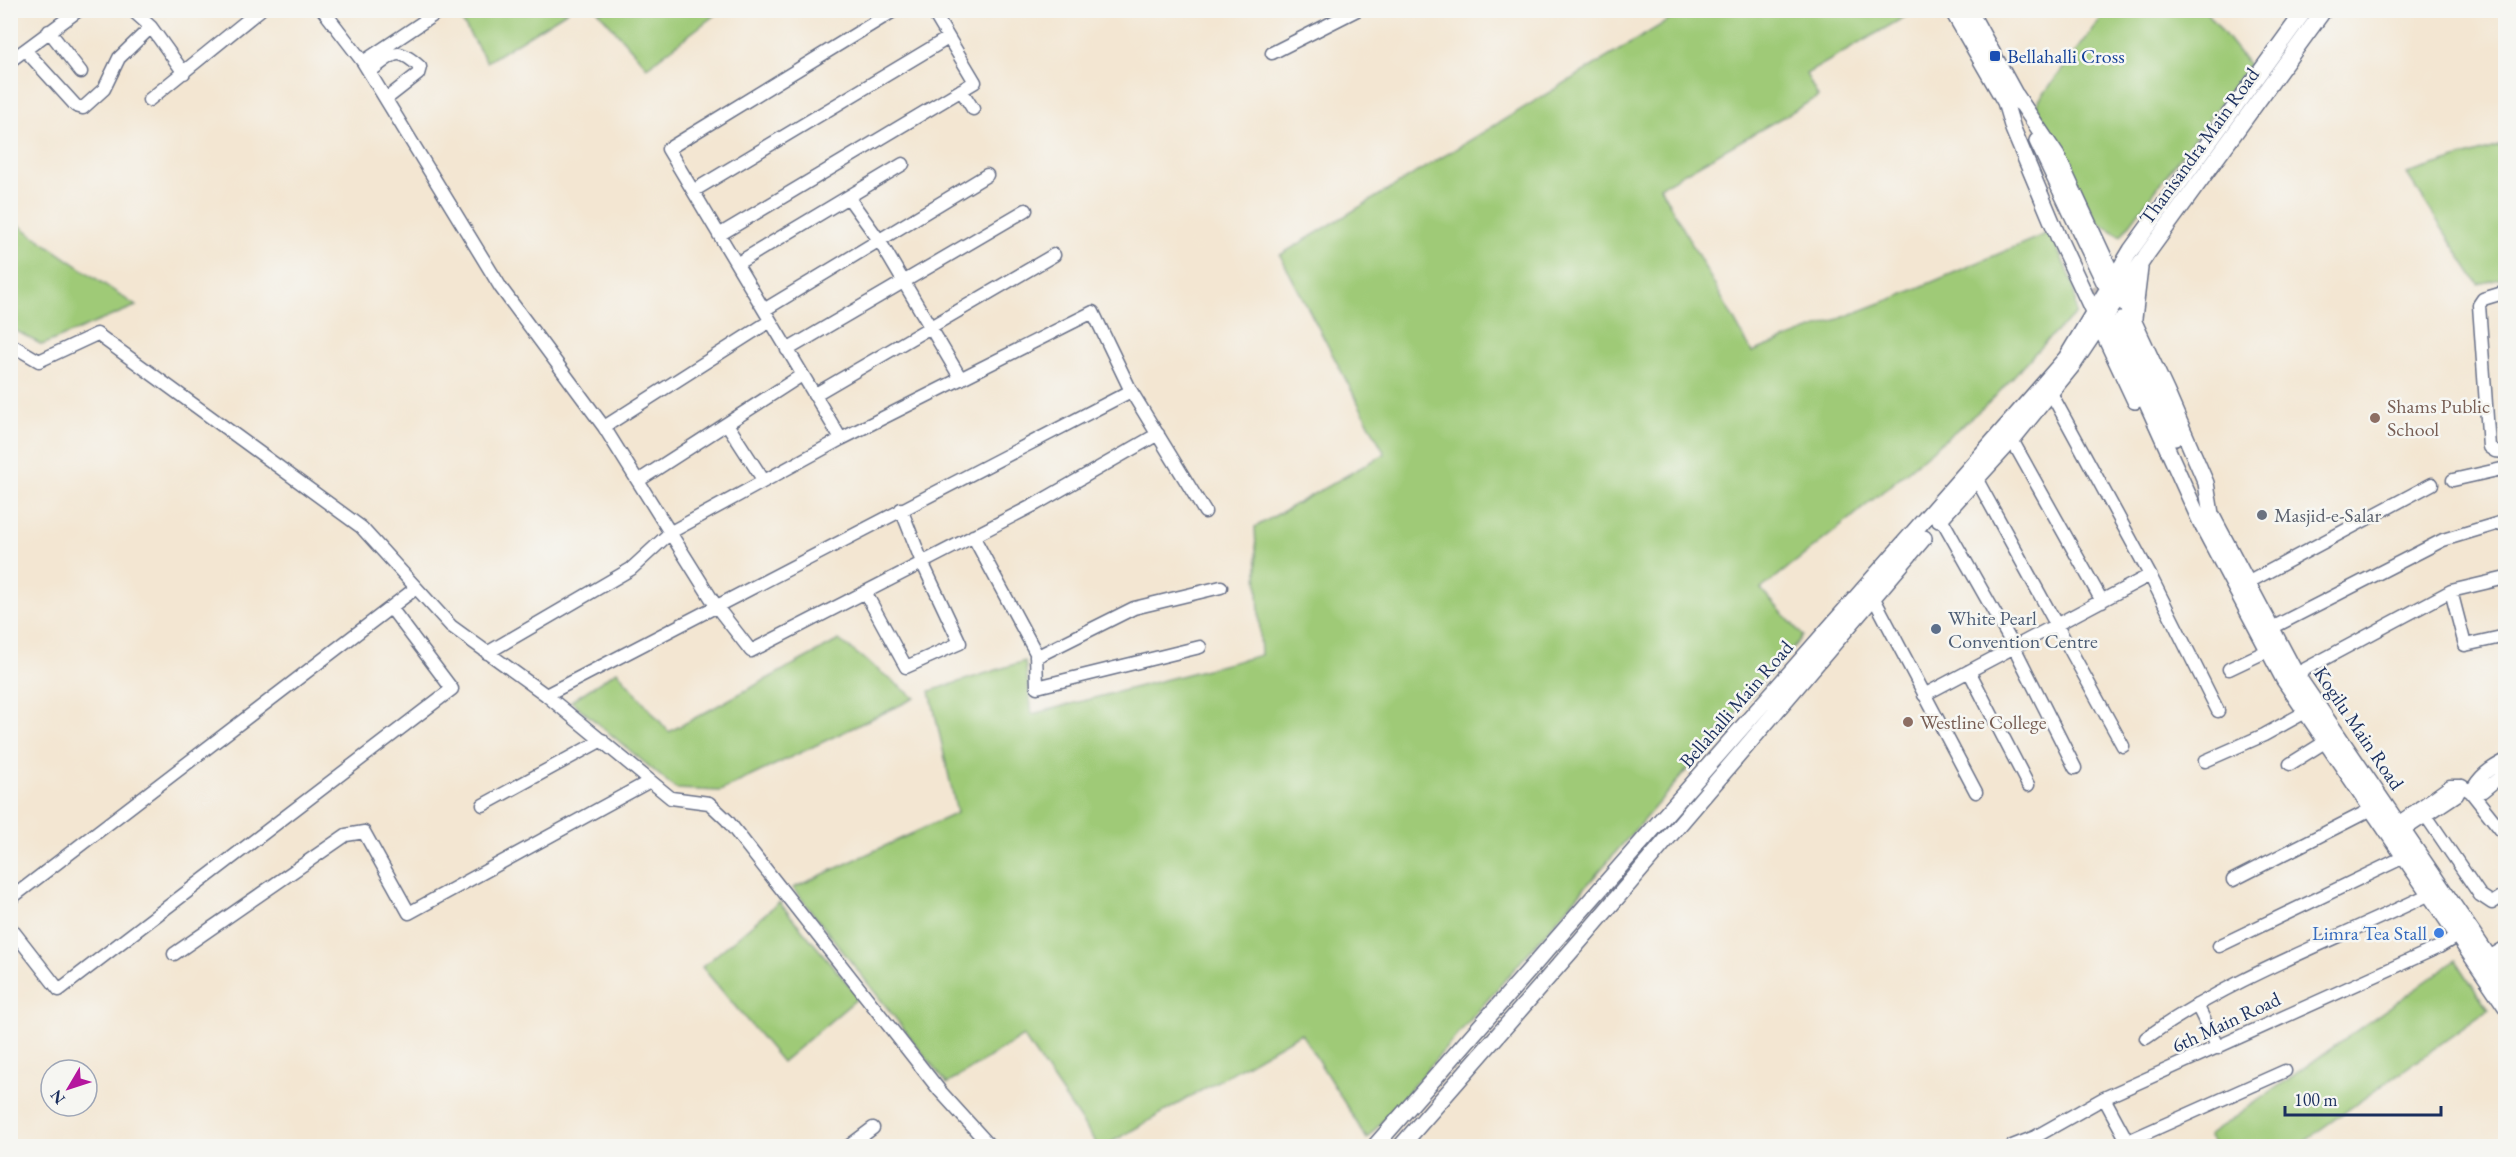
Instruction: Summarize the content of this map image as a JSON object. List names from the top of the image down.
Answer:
{
  "streets": {
    "main road": ["Thanisandra Main Road", "Bellahalli Main Road", "Kogilu Main Road"],
    "street": ["6th Main Road"]
  },
  "crossings": [
    ["Thanisandra Main Road", "Bellahalli Main Road"],
    ["Thanisandra Main Road", "Kogilu Main Road"],
    ["Bellahalli Main Road", "Kogilu Main Road"],
    ["Kogilu Main Road", "6th Main Road"]
  ],
  "places": {
    "transit": ["Bellahalli Cross"],
    "other": [
      "Shams Public School",
      "Masjid-e-Salar",
      "White Pearl Convention Centre",
      "Westline College",
      "Limra Tea Stall"
    ]
  },
  "scale_bar": "100 m",
  "north": "bottom left"
}
